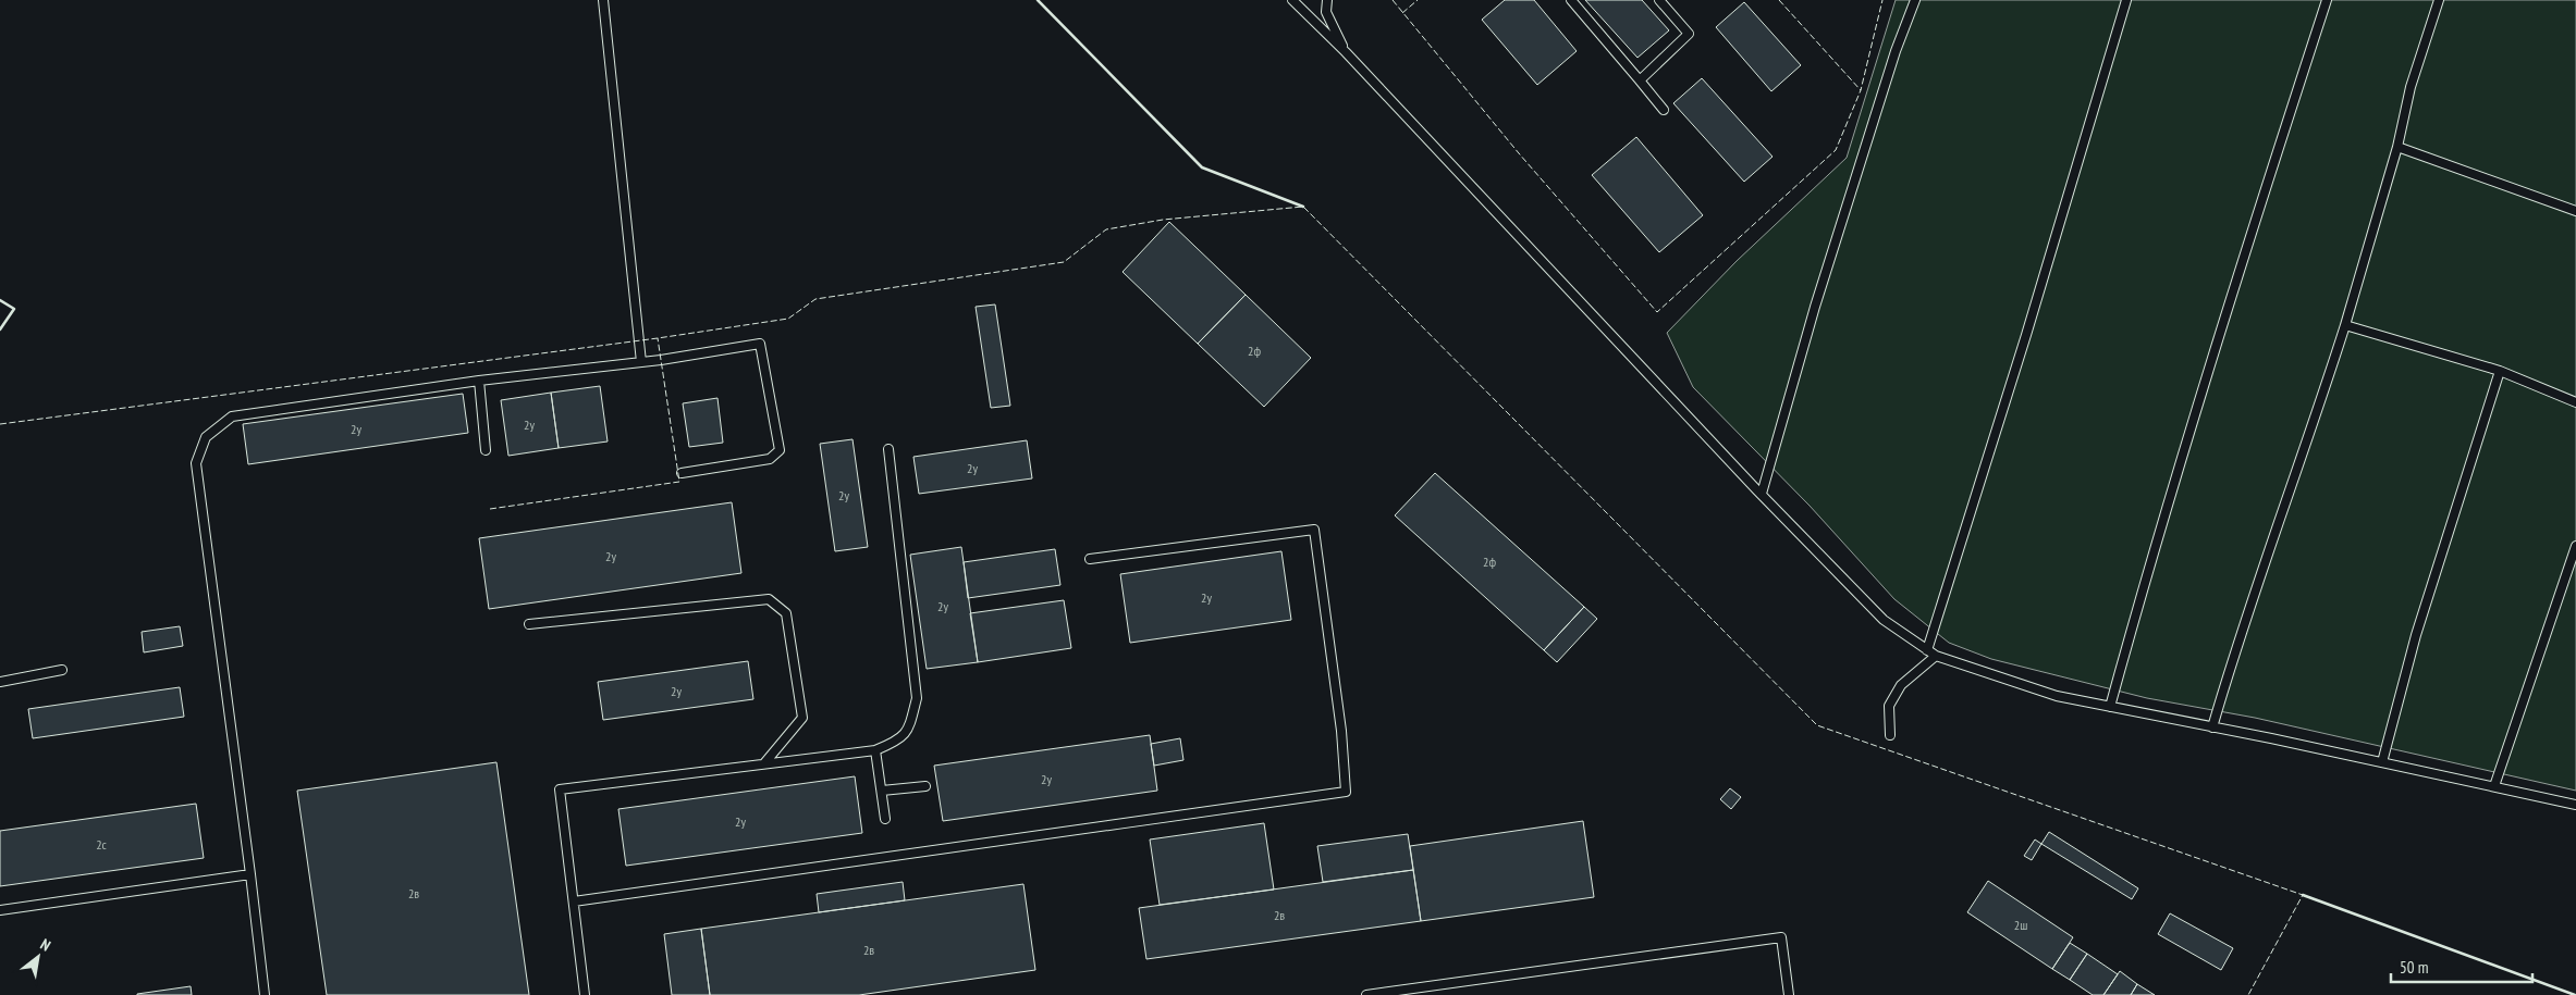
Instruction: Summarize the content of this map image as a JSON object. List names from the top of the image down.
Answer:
{
  "house_numbers": [
    "2ф",
    "2у",
    "2у",
    "2у",
    "2у",
    "2у",
    "2ф",
    "2у",
    "2у",
    "2у",
    "2у",
    "2у",
    "2с",
    "2в",
    "2в",
    "2ш",
    "2в"
  ],
  "scale_bar": "50 m",
  "north": "top right"
}
